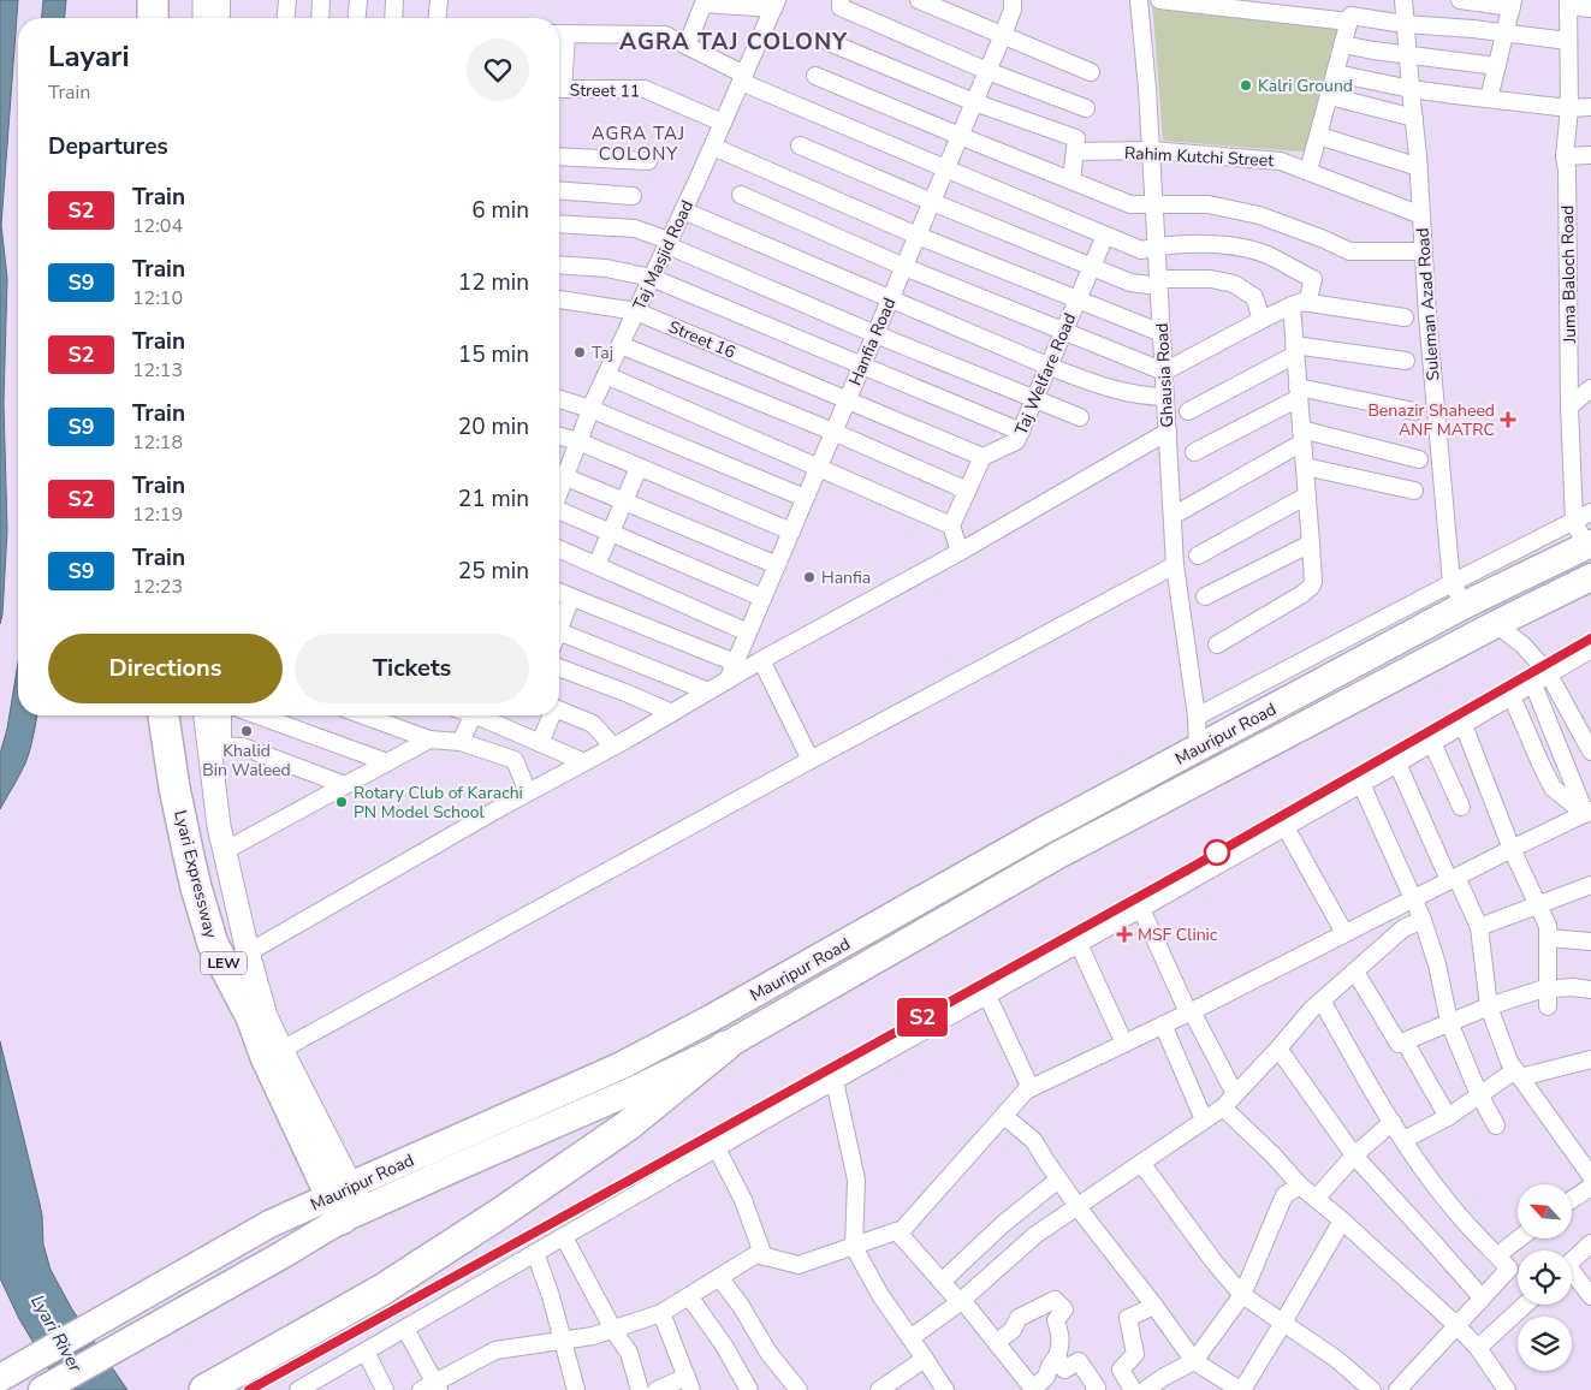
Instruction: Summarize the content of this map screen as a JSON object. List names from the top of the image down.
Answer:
{
  "streets": {
    "highway": ["Mauripur Road", "Lyari Expressway", "LEW"],
    "street": [
      "Street 11",
      "Rahim Kutchi Street",
      "Taj Masjid Road",
      "Juma Baloch Road",
      "Suleman Azad Road",
      "Street 16",
      "Hanfia Road",
      "Taj Welfare Road",
      "Ghausia Road"
    ]
  },
  "crossings": [
    ["Street 11", "Taj Masjid Road"],
    ["Rahim Kutchi Street", "Suleman Azad Road"],
    ["Rahim Kutchi Street", "Ghausia Road"],
    ["Taj Masjid Road", "Street 16"],
    ["Juma Baloch Road", "Mauripur Road"],
    ["Suleman Azad Road", "Mauripur Road"],
    ["Street 16", "Hanfia Road"],
    ["Street 16", "Taj Welfare Road"],
    ["Ghausia Road", "Mauripur Road"],
    ["Mauripur Road", "Lyari Expressway"]
  ],
  "districts": ["AGRA TAJ COLONY", "AGRA TAJ COLONY"],
  "water": ["Lyari River"],
  "places": {
    "other": [
      "Kalri Ground",
      "Taj",
      "Hanfia",
      "Khalid Bin Waleed",
      "Rotary Club of Karachi PN Model School"
    ],
    "health": ["Benazir Shaheed ANF MATRC", "MSF Clinic"]
  },
  "north": "top left",
  "page": {
    "on_map": "S2",
    "heading": [
      ["Layari", "Train"],
      "Departures"
    ],
    "list": [
      {
        "mark": "S2",
        "name": "Train",
        "note": "12:04",
        "value": "6 min"
      },
      {
        "mark": "S9",
        "name": "Train",
        "note": "12:10",
        "value": "12 min"
      },
      {
        "mark": "S2",
        "name": "Train",
        "note": "12:13",
        "value": "15 min"
      },
      {
        "mark": "S9",
        "name": "Train",
        "note": "12:18",
        "value": "20 min"
      },
      {
        "mark": "S2",
        "name": "Train",
        "note": "12:19",
        "value": "21 min"
      },
      {
        "mark": "S9",
        "name": "Train",
        "note": "12:23",
        "value": "25 min"
      }
    ],
    "buttons": ["Directions", "Tickets"]
  }
}
